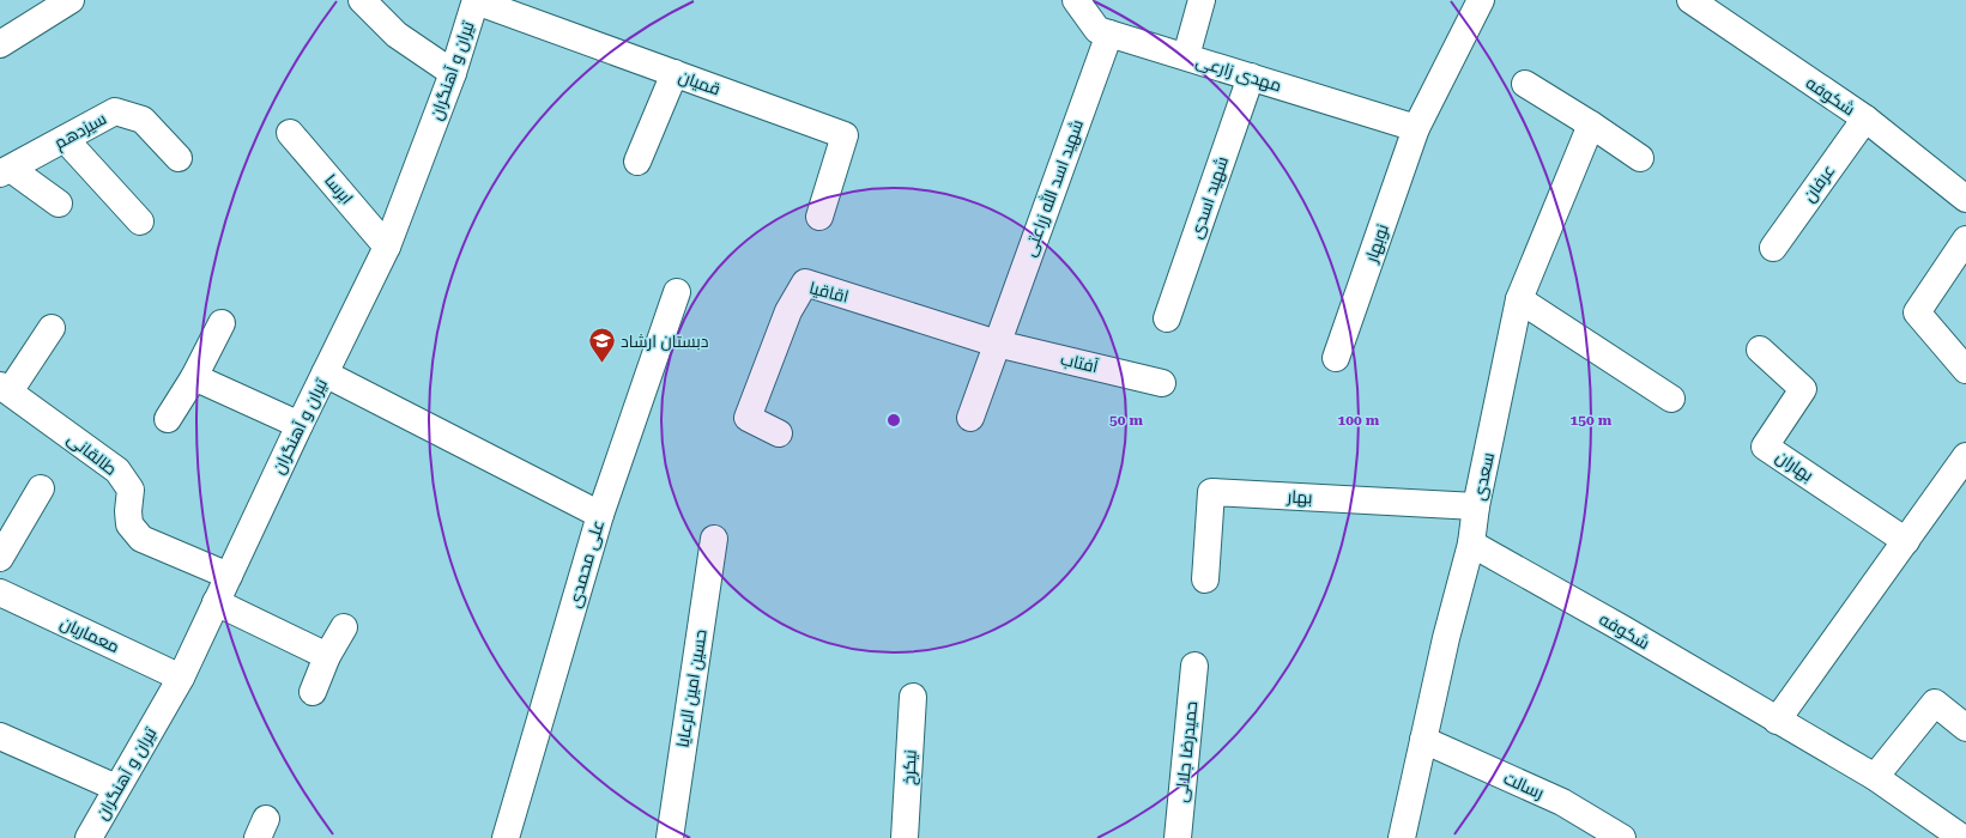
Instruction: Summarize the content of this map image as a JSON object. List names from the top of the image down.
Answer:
{
  "streets": {
    "street": [
      "تیران و آهنگران",
      "مهدی زارعی",
      "قمیان",
      "شکوفه",
      "سیزدهم",
      "عرفان",
      "شهید اسد الله زراعتی",
      "ابرسا",
      "شهید اسدی",
      "نوبهار",
      "اقاقیا",
      "آفتاب",
      "طالقانی",
      "بهاران",
      "سعدی",
      "بهار",
      "علی محمدی",
      "معماریان",
      "حسین امین الرعایا",
      "حمیدرضا جلالی",
      "نیکرخ",
      "رسالت"
    ]
  },
  "crossings": [
    ["تیران و آهنگران", "قمیان"],
    ["تیران و آهنگران", "ابرسا"],
    ["تیران و آهنگران", "طالقانی"],
    ["تیران و آهنگران", "معماریان"],
    ["مهدی زارعی", "شهید اسد الله زراعتی"],
    ["مهدی زارعی", "شهید اسدی"],
    ["مهدی زارعی", "نوبهار"],
    ["شکوفه", "عرفان"],
    ["شکوفه", "سعدی"],
    ["شهید اسد الله زراعتی", "اقاقیا"],
    ["شهید اسد الله زراعتی", "آفتاب"],
    ["اقاقیا", "آفتاب"],
    ["سعدی", "بهار"],
    ["سعدی", "رسالت"]
  ],
  "places": {
    "school or university": ["دبستان ارشاد"]
  },
  "rings": ["50 m", "100 m", "150 m"]
}
